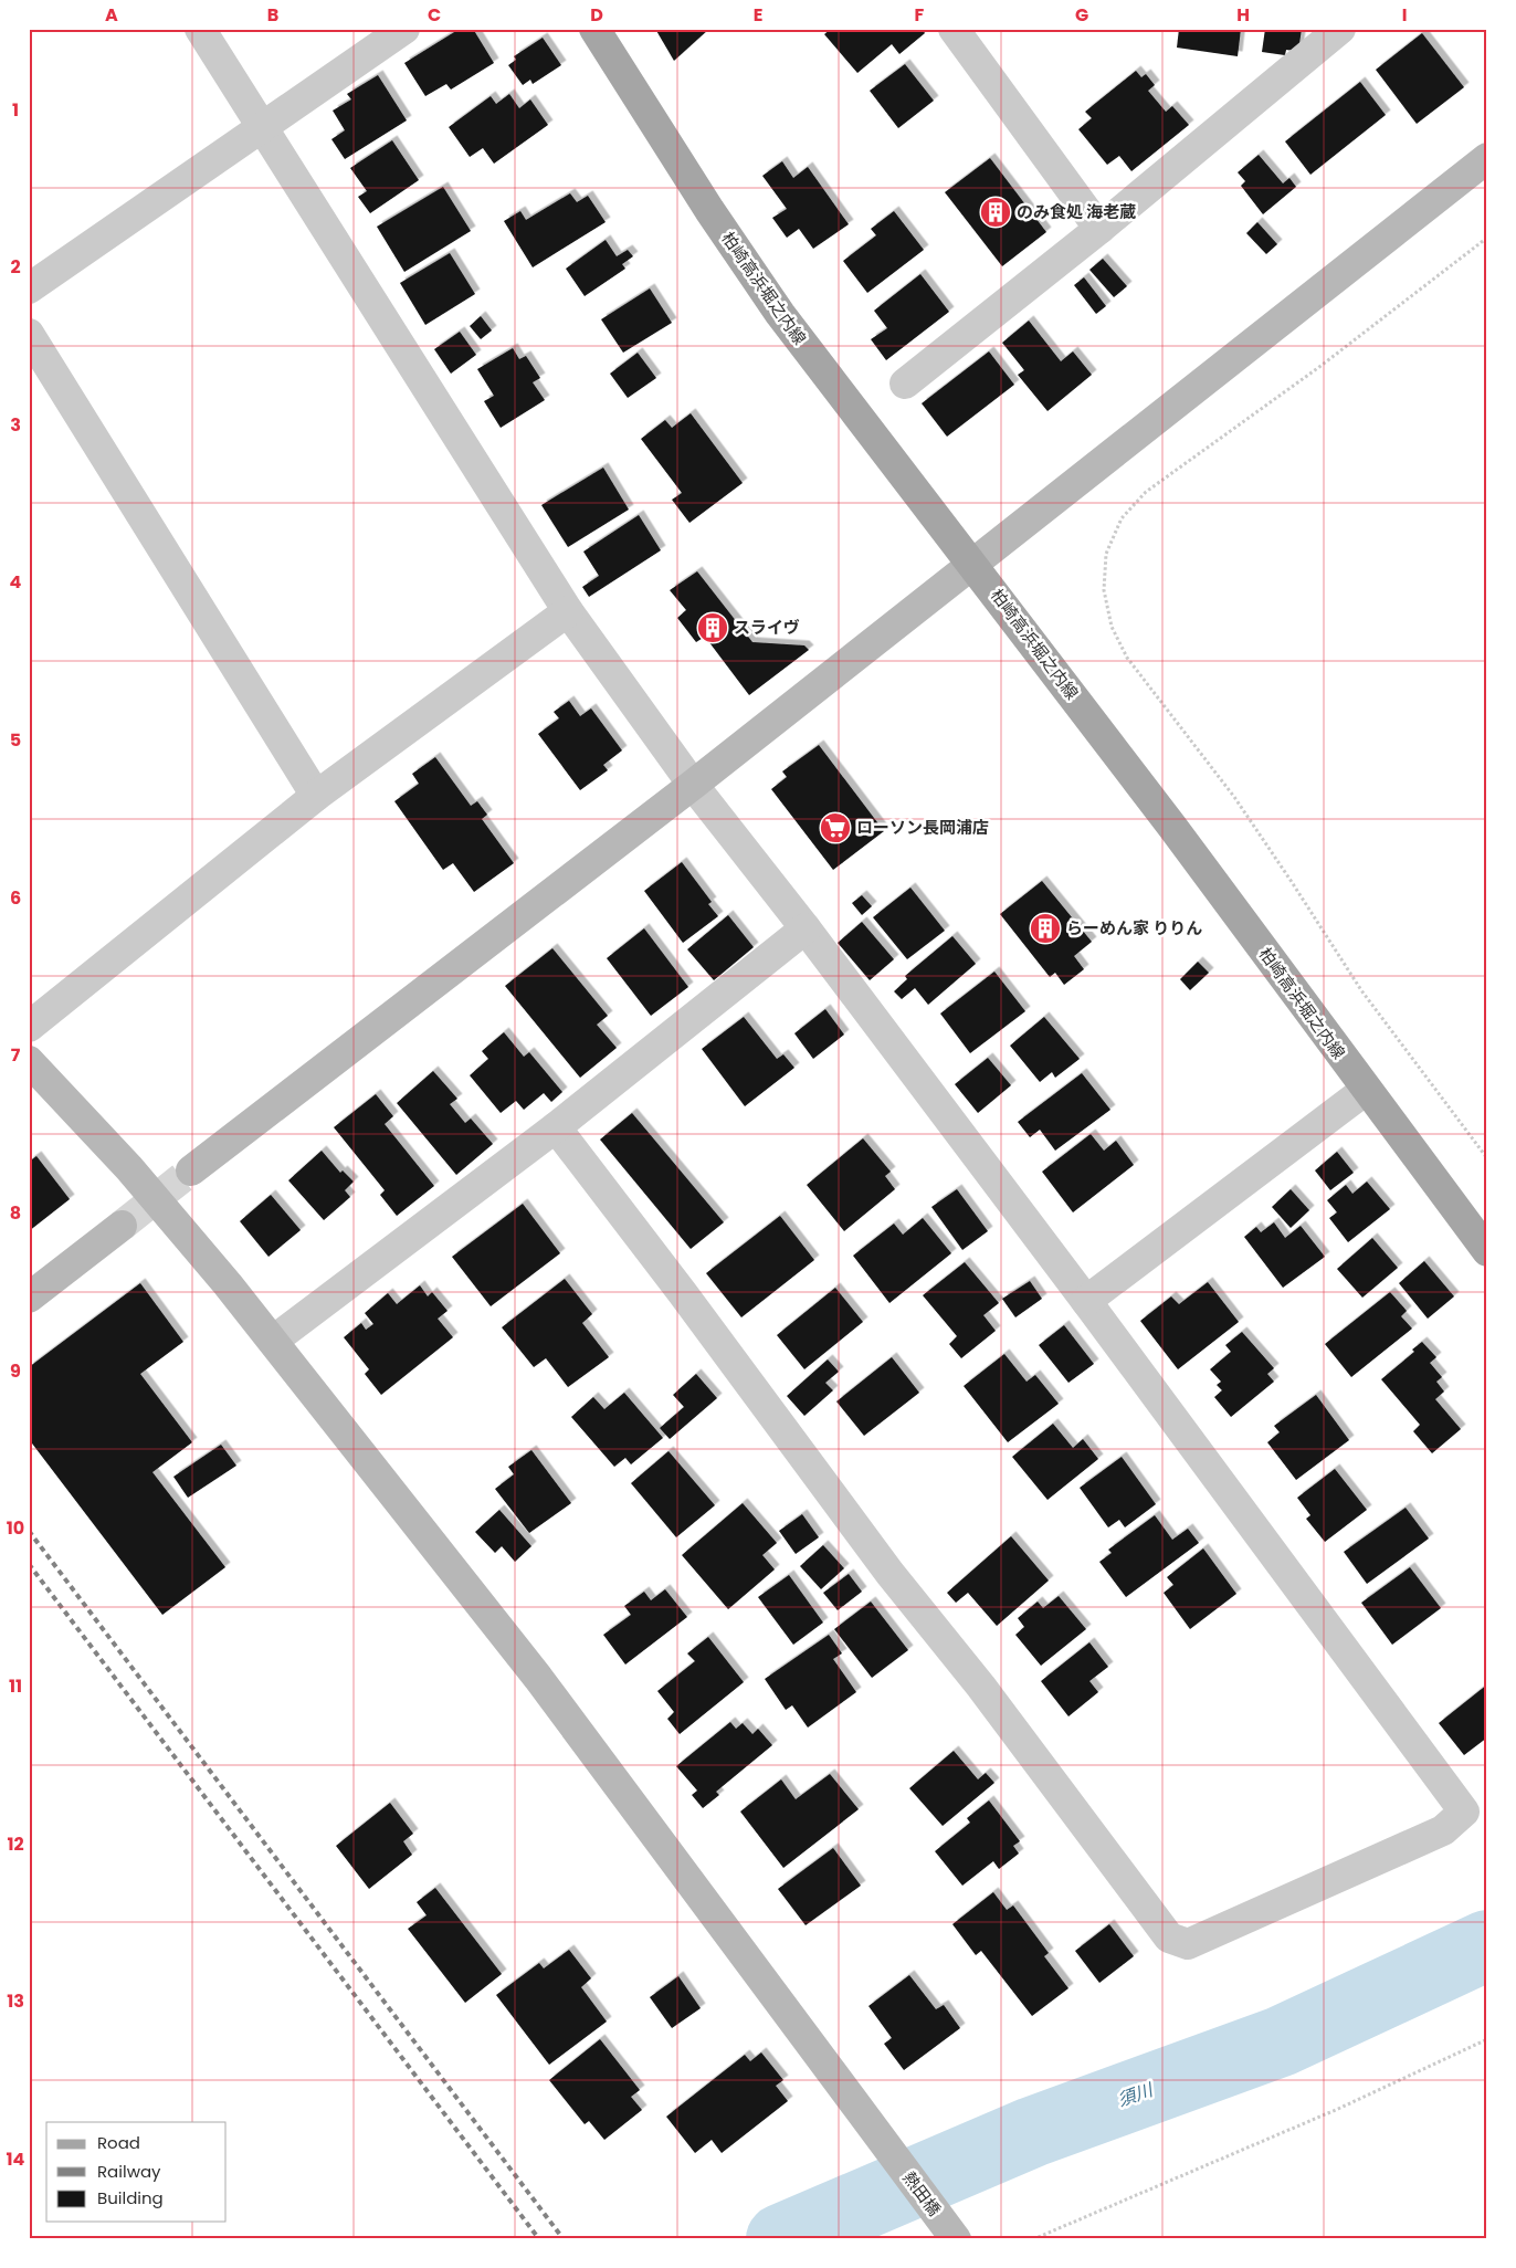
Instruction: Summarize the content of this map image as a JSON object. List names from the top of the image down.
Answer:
{
  "streets": {
    "main road": ["柏崎高浜堀之内線"],
    "street": ["熱田橋"]
  },
  "water": ["須川"],
  "places": {
    "building": ["のみ食処 海老蔵", "スライヴ", "らーめん家 りりん"],
    "supermarket": ["ローソン長岡浦店"]
  },
  "legend": ["Road", "Railway", "Building"],
  "grid": {
    "columns": [
      "A",
      "B",
      "C",
      "D",
      "E",
      "F",
      "G",
      "H",
      "I"
    ],
    "rows": [
      "1",
      "2",
      "3",
      "4",
      "5",
      "6",
      "7",
      "8",
      "9",
      "10",
      "11",
      "12",
      "13",
      "14"
    ]
  }
}
